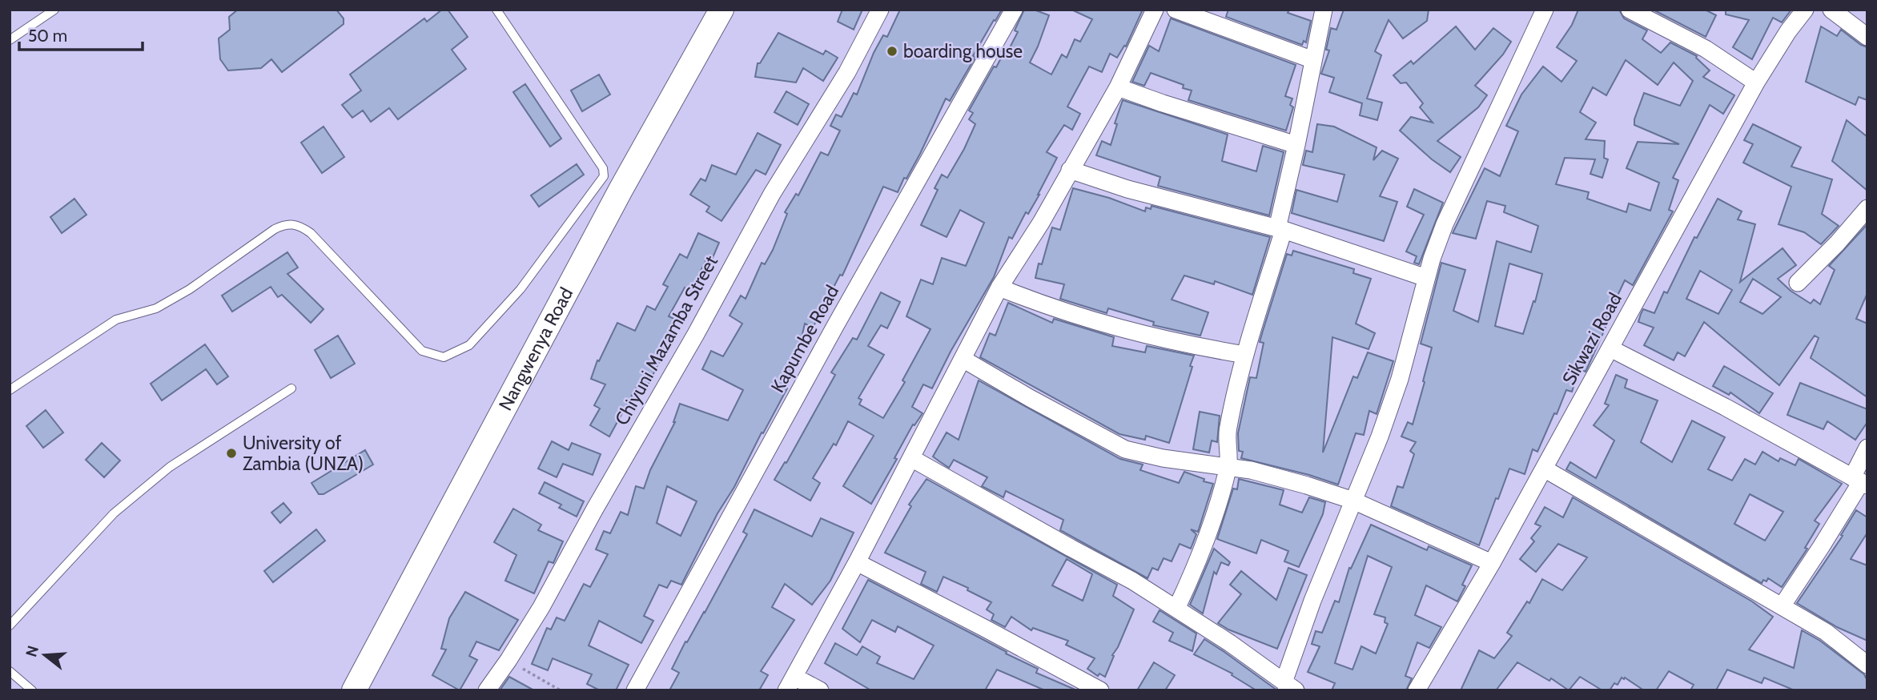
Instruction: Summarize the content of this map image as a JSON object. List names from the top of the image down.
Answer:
{
  "streets": {
    "main road": ["Nangwenya Road"],
    "street": ["Kapumbe Road", "Sikwazi Road", "Chiyuni Mazamba Street"]
  },
  "places": ["boarding house", "University of Zambia (UNZA)"],
  "scale_bar": "50 m",
  "north": "left"
}
